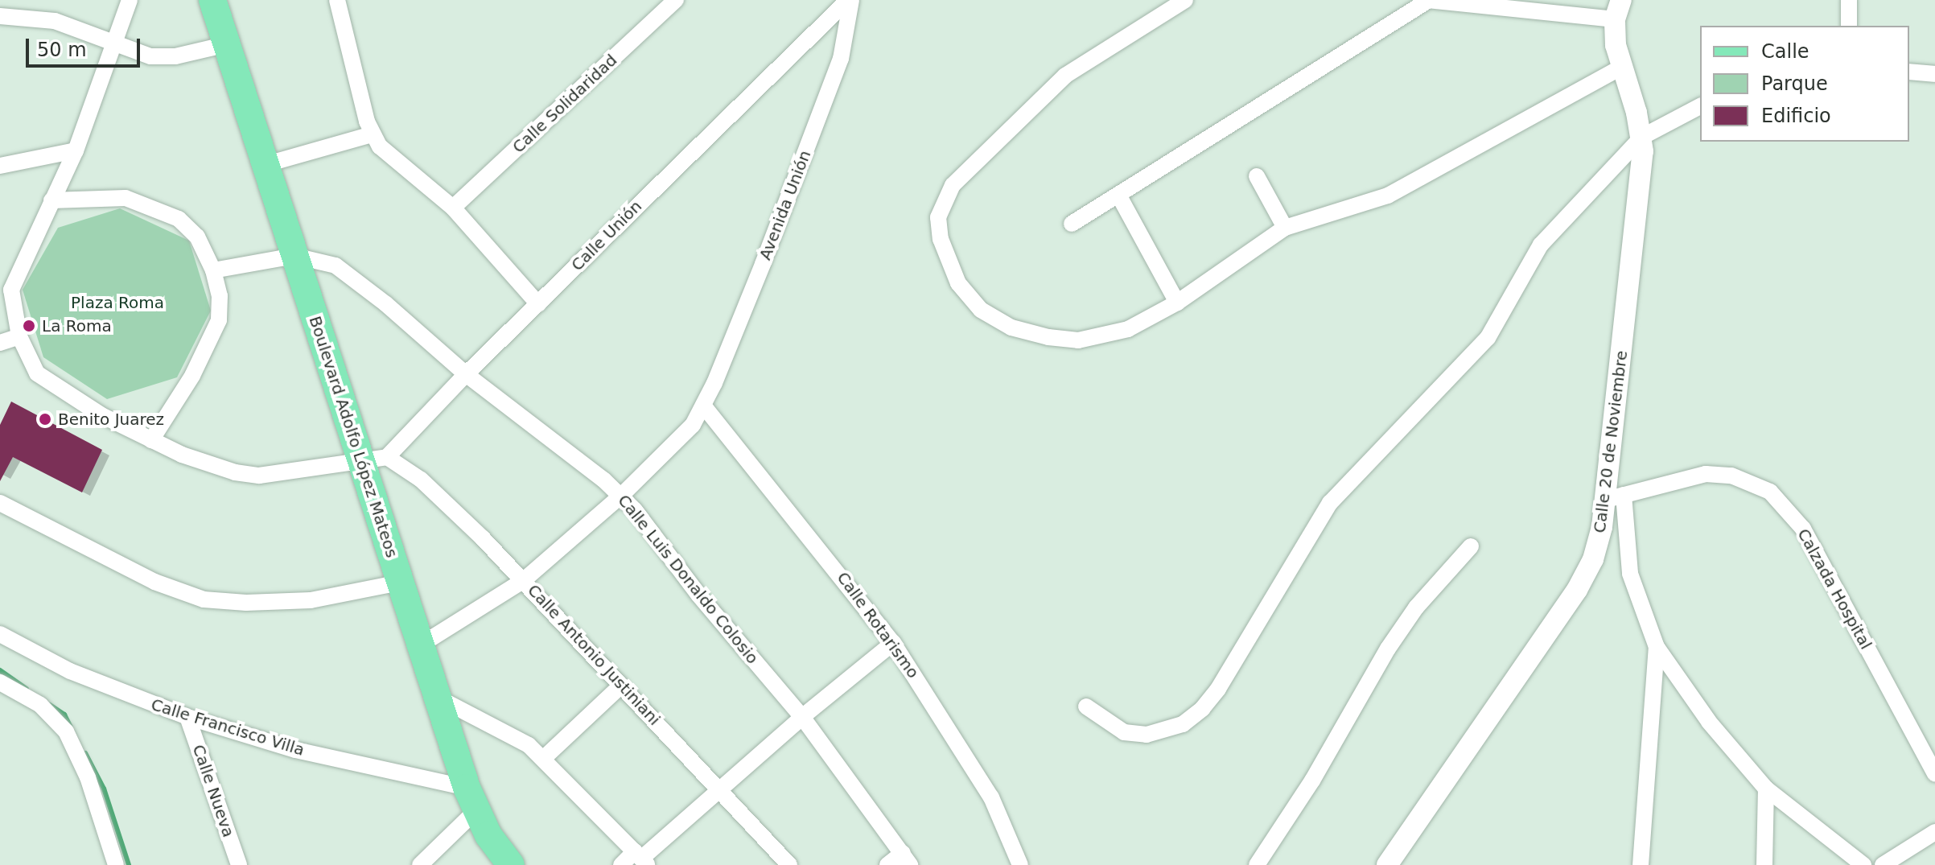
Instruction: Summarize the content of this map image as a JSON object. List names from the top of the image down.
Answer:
{
  "streets": {
    "main road": ["Boulevard Adolfo López Mateos"],
    "street": [
      "Calle Solidaridad",
      "Avenida Unión",
      "Calle Unión",
      "Calle 20 de Noviembre",
      "Calle Luis Donaldo Colosio",
      "Calzada Hospital",
      "Calle Rotarismo",
      "Calle Antonio Justiniani",
      "Calle Francisco Villa",
      "Calle Nueva"
    ]
  },
  "crossings": [
    ["Avenida Unión", "Calle Unión"],
    ["Avenida Unión", "Boulevard Adolfo López Mateos"],
    ["Avenida Unión", "Calle Luis Donaldo Colosio"],
    ["Avenida Unión", "Calle Rotarismo"],
    ["Avenida Unión", "Calle Antonio Justiniani"],
    ["Calle Unión", "Boulevard Adolfo López Mateos"],
    ["Calle Unión", "Calle Luis Donaldo Colosio"],
    ["Calle Unión", "Calle Antonio Justiniani"],
    ["Boulevard Adolfo López Mateos", "Calle Luis Donaldo Colosio"],
    ["Boulevard Adolfo López Mateos", "Calle Antonio Justiniani"],
    ["Boulevard Adolfo López Mateos", "Calle Francisco Villa"],
    ["Calle 20 de Noviembre", "Calzada Hospital"],
    ["Calle Francisco Villa", "Calle Nueva"]
  ],
  "parks": ["Plaza Roma"],
  "places": ["La Roma", "Benito Juarez"],
  "legend": ["Calle", "Parque", "Edificio"],
  "scale_bar": "50 m"
}
